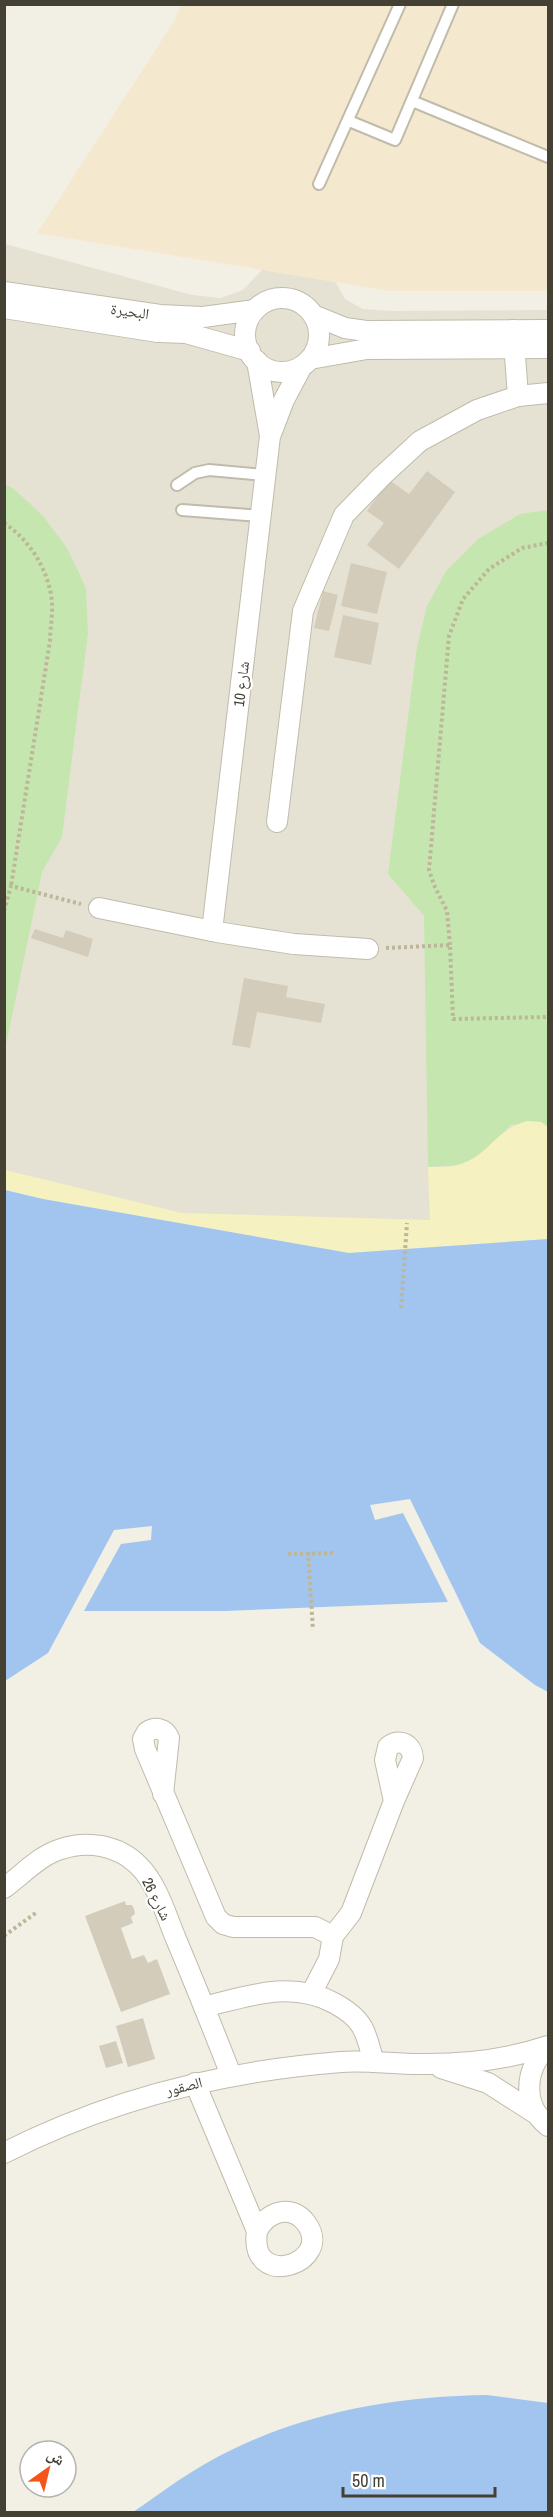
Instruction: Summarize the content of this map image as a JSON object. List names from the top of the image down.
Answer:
{
  "streets": {
    "street": [
      "البحيرة",
      "شارع 10",
      "شارع 26",
      "الصقور"
    ]
  },
  "crossings": [
    ["البحيرة", "شارع 10"],
    ["شارع 26", "الصقور"]
  ],
  "scale_bar": "50 m",
  "north": "top right"
}
